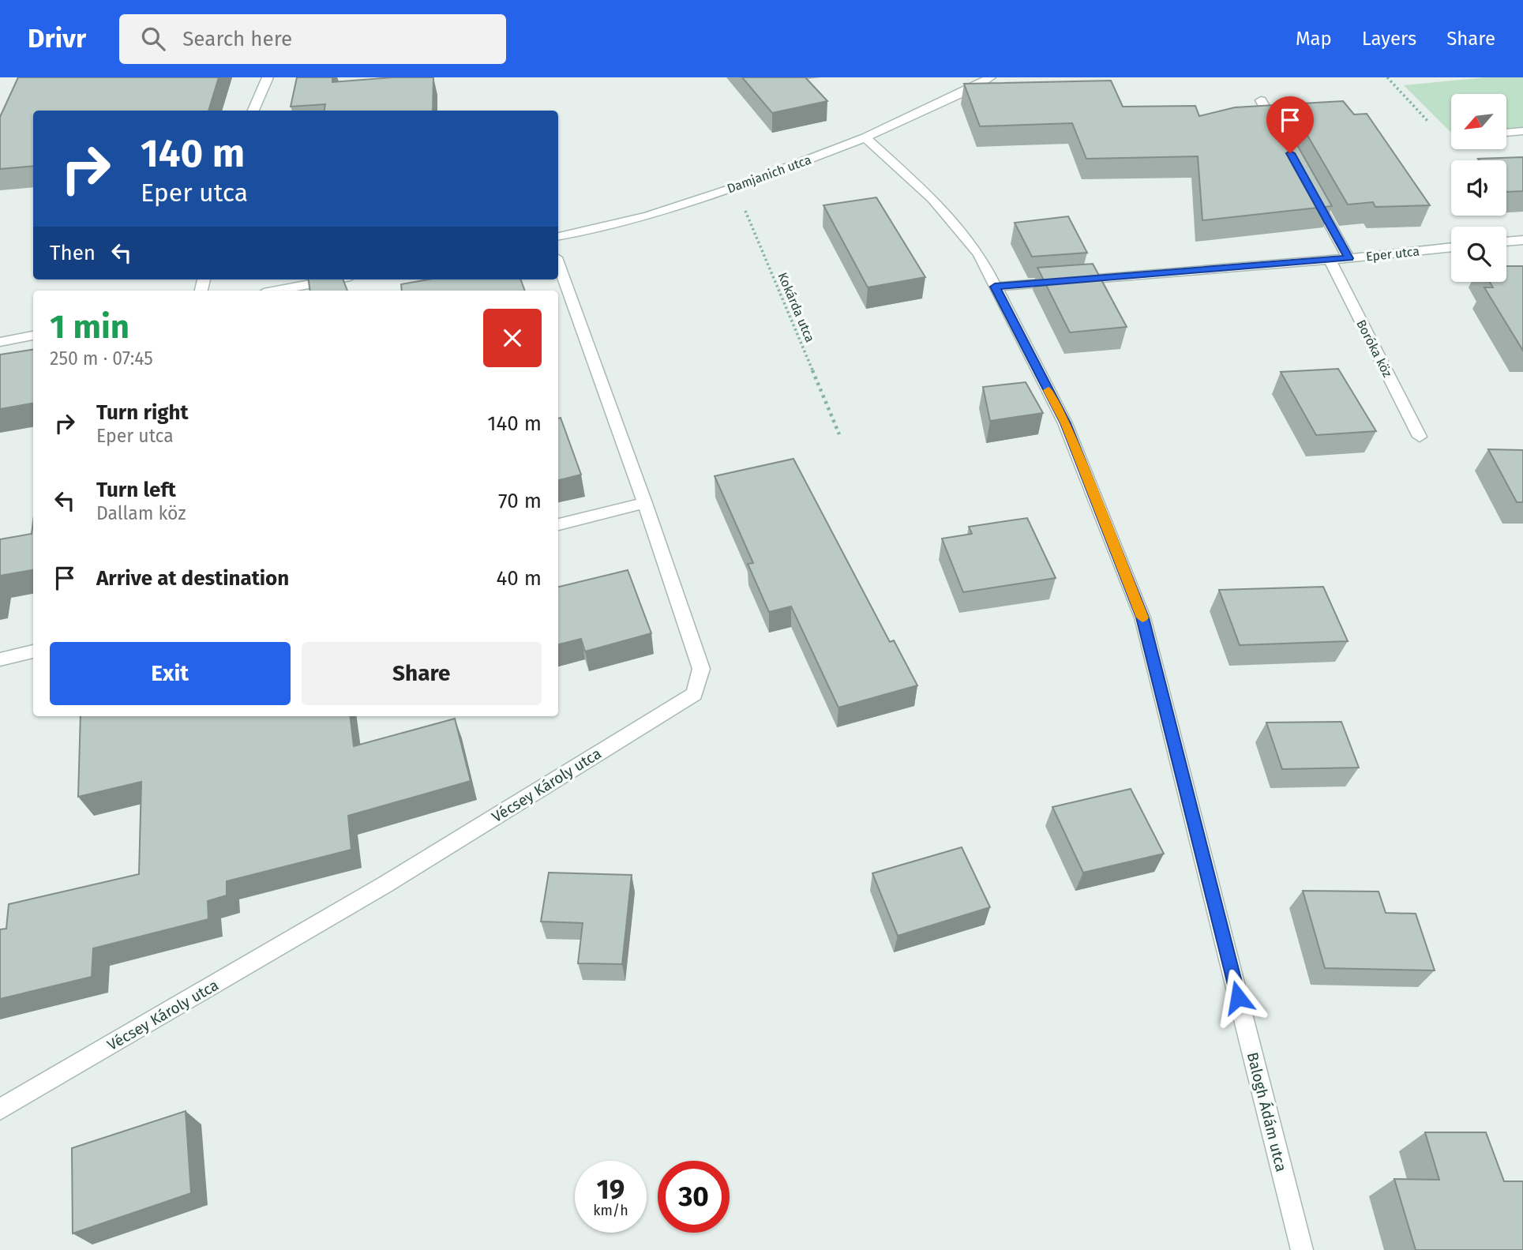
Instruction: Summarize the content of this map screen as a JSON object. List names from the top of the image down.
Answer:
{
  "streets": {
    "street": [
      "Damjanich utca",
      "Eper utca",
      "Boróka köz",
      "Vécsey Károly utca",
      "Balogh Ádám utca"
    ],
    "path": ["Kokárda utca"]
  },
  "crossings": [
    ["Damjanich utca", "Kokárda utca"],
    ["Damjanich utca", "Balogh Ádám utca"],
    ["Eper utca", "Boróka köz"],
    ["Eper utca", "Balogh Ádám utca"]
  ],
  "north": "bottom left",
  "page": {
    "header": "Drivr",
    "search": "Search here",
    "nav": ["Map", "Layers", "Share"],
    "turn": ["140 m", "Eper utca"],
    "then": "Then",
    "heading": ["1 min", "250 m · 07:45"],
    "list": [
      {
        "name": "Turn right",
        "note": "Eper utca",
        "value": "140 m"
      },
      {
        "name": "Turn left",
        "note": "Dallam köz",
        "value": "70 m"
      },
      {
        "name": "Arrive at destination",
        "value": "40 m"
      }
    ],
    "buttons": ["Exit", "Share"],
    "speed": "19 km/h",
    "limit": "30"
  }
}
